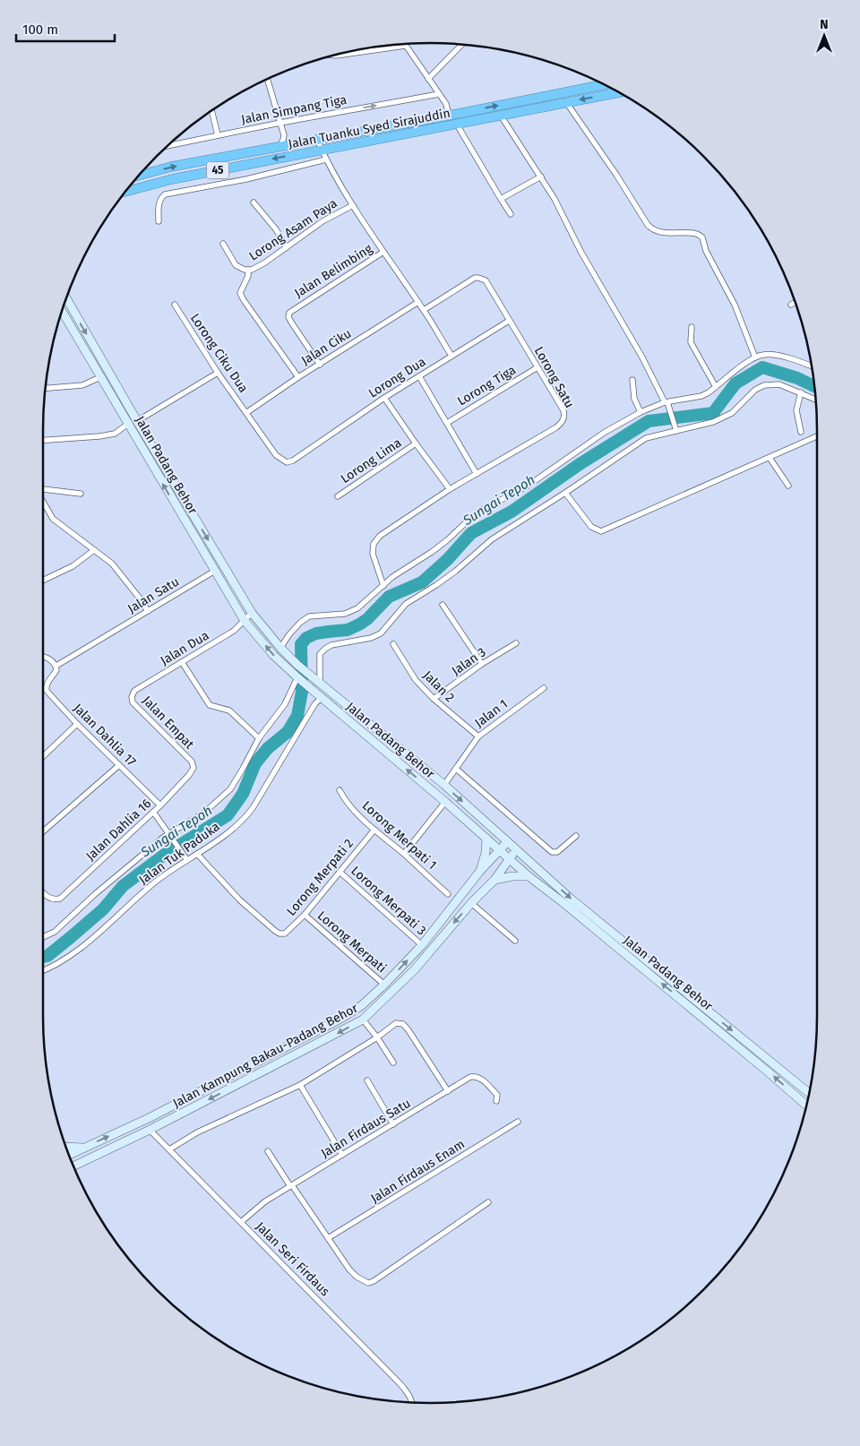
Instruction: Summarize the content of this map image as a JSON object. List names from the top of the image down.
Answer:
{
  "streets": {
    "highway": ["Jalan Tuanku Syed Sirajuddin", "45"],
    "main road": ["Jalan Padang Behor", "Jalan Kampung Bakau-Padang Behor"],
    "street": [
      "Jalan Simpang Tiga",
      "Lorong Asam Paya",
      "Jalan Belimbing",
      "Jalan Ciku",
      "Lorong Ciku Dua",
      "Lorong Dua",
      "Lorong Satu",
      "Lorong Tiga",
      "Lorong Lima",
      "Jalan Satu",
      "Jalan Dua",
      "Jalan 3",
      "Jalan 2",
      "Jalan 1",
      "Jalan Empat",
      "Jalan Dahlia 17",
      "Jalan Dahlia 16",
      "Lorong Merpati 1",
      "Jalan Tuk Paduka",
      "Lorong Merpati 2",
      "Lorong Merpati 3",
      "Lorong Merpati",
      "Jalan Firdaus Satu",
      "Jalan Firdaus Enam",
      "Jalan Seri Firdaus"
    ]
  },
  "crossings": [
    ["Jalan Belimbing", "Jalan Ciku"],
    ["Jalan Ciku", "Lorong Ciku Dua"],
    ["Lorong Ciku Dua", "Lorong Dua"],
    ["Lorong Dua", "Lorong Satu"],
    ["Lorong Satu", "Lorong Tiga"],
    ["Jalan Padang Behor", "Jalan Satu"],
    ["Jalan Padang Behor", "Jalan Dua"],
    ["Jalan Padang Behor", "Jalan 1"],
    ["Jalan Padang Behor", "Jalan Tuk Paduka"],
    ["Jalan Padang Behor", "Jalan Kampung Bakau-Padang Behor"],
    ["Jalan Satu", "Jalan Dahlia 17"],
    ["Jalan Dua", "Jalan Empat"],
    ["Jalan 3", "Jalan 2"],
    ["Jalan 2", "Jalan 1"],
    ["Jalan Empat", "Jalan Dahlia 16"],
    ["Jalan Dahlia 17", "Jalan Dahlia 16"],
    ["Lorong Merpati 1", "Lorong Merpati 2"],
    ["Jalan Tuk Paduka", "Lorong Merpati 2"],
    ["Lorong Merpati 2", "Lorong Merpati 3"],
    ["Lorong Merpati 2", "Lorong Merpati"],
    ["Lorong Merpati 3", "Jalan Kampung Bakau-Padang Behor"],
    ["Lorong Merpati", "Jalan Kampung Bakau-Padang Behor"],
    ["Jalan Kampung Bakau-Padang Behor", "Jalan Seri Firdaus"],
    ["Jalan Firdaus Satu", "Jalan Seri Firdaus"]
  ],
  "one_way": ["Jalan Simpang Tiga"],
  "water": ["Sungai Tepoh"],
  "scale_bar": "100 m",
  "north": "top"
}
